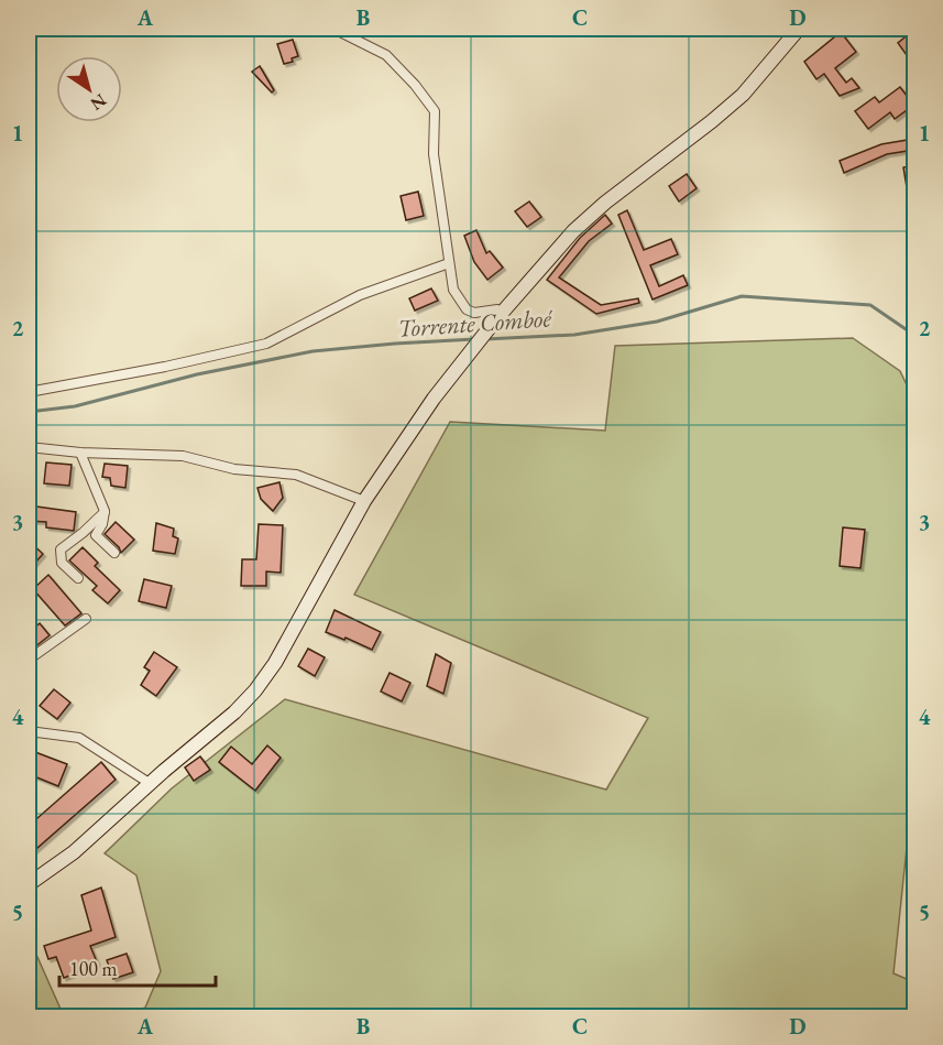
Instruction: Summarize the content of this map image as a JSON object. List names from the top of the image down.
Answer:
{
  "water": ["Torrente Comboé"],
  "scale_bar": "100 m",
  "north": "bottom right",
  "grid": {
    "columns": [
      "A",
      "B",
      "C",
      "D"
    ],
    "rows": [
      "1",
      "2",
      "3",
      "4",
      "5"
    ]
  }
}
